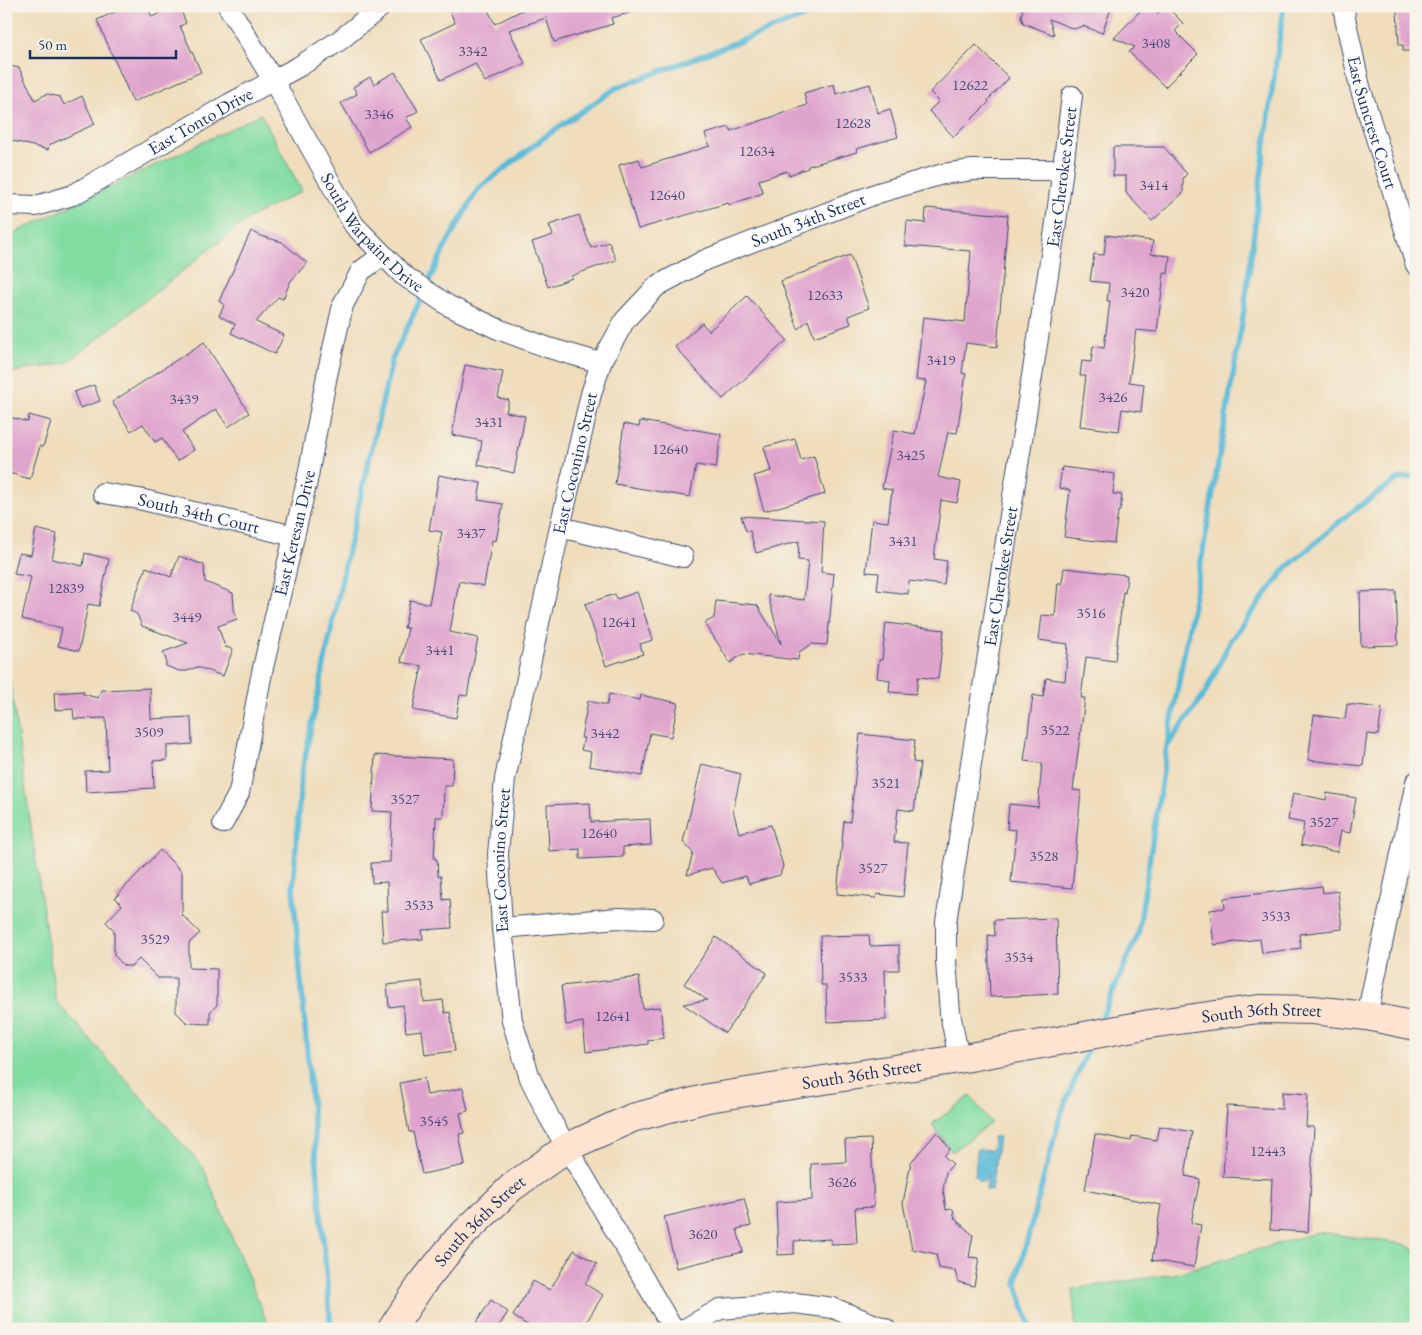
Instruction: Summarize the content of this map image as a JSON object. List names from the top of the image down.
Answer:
{
  "streets": {
    "street": [
      "East Tonto Drive",
      "East Suncrest Court",
      "East Cherokee Street",
      "South 34th Street",
      "South Warpaint Drive",
      "East Coconino Street",
      "South 34th Court",
      "East Keresan Drive",
      "South 36th Street"
    ]
  },
  "crossings": [
    ["East Tonto Drive", "South Warpaint Drive"],
    ["East Cherokee Street", "South 34th Street"],
    ["East Cherokee Street", "South 36th Street"],
    ["South 34th Street", "South Warpaint Drive"],
    ["South 34th Street", "East Coconino Street"],
    ["South Warpaint Drive", "East Coconino Street"],
    ["South Warpaint Drive", "East Keresan Drive"],
    ["East Coconino Street", "South 36th Street"],
    ["South 34th Court", "East Keresan Drive"]
  ],
  "house_numbers": [
    "3408",
    "3342",
    "12622",
    "3346",
    "12628",
    "12634",
    "3414",
    "12640",
    "3420",
    "12633",
    "3419",
    "3426",
    "3439",
    "3431",
    "12640",
    "3425",
    "3437",
    "3431",
    "12839",
    "3516",
    "3449",
    "12641",
    "3441",
    "3522",
    "3509",
    "3442",
    "3521",
    "3527",
    "3527",
    "12640",
    "3528",
    "3527",
    "3533",
    "3533",
    "3529",
    "3534",
    "3533",
    "12641",
    "3545",
    "12443",
    "3626",
    "3620"
  ],
  "scale_bar": "50 m"
}
